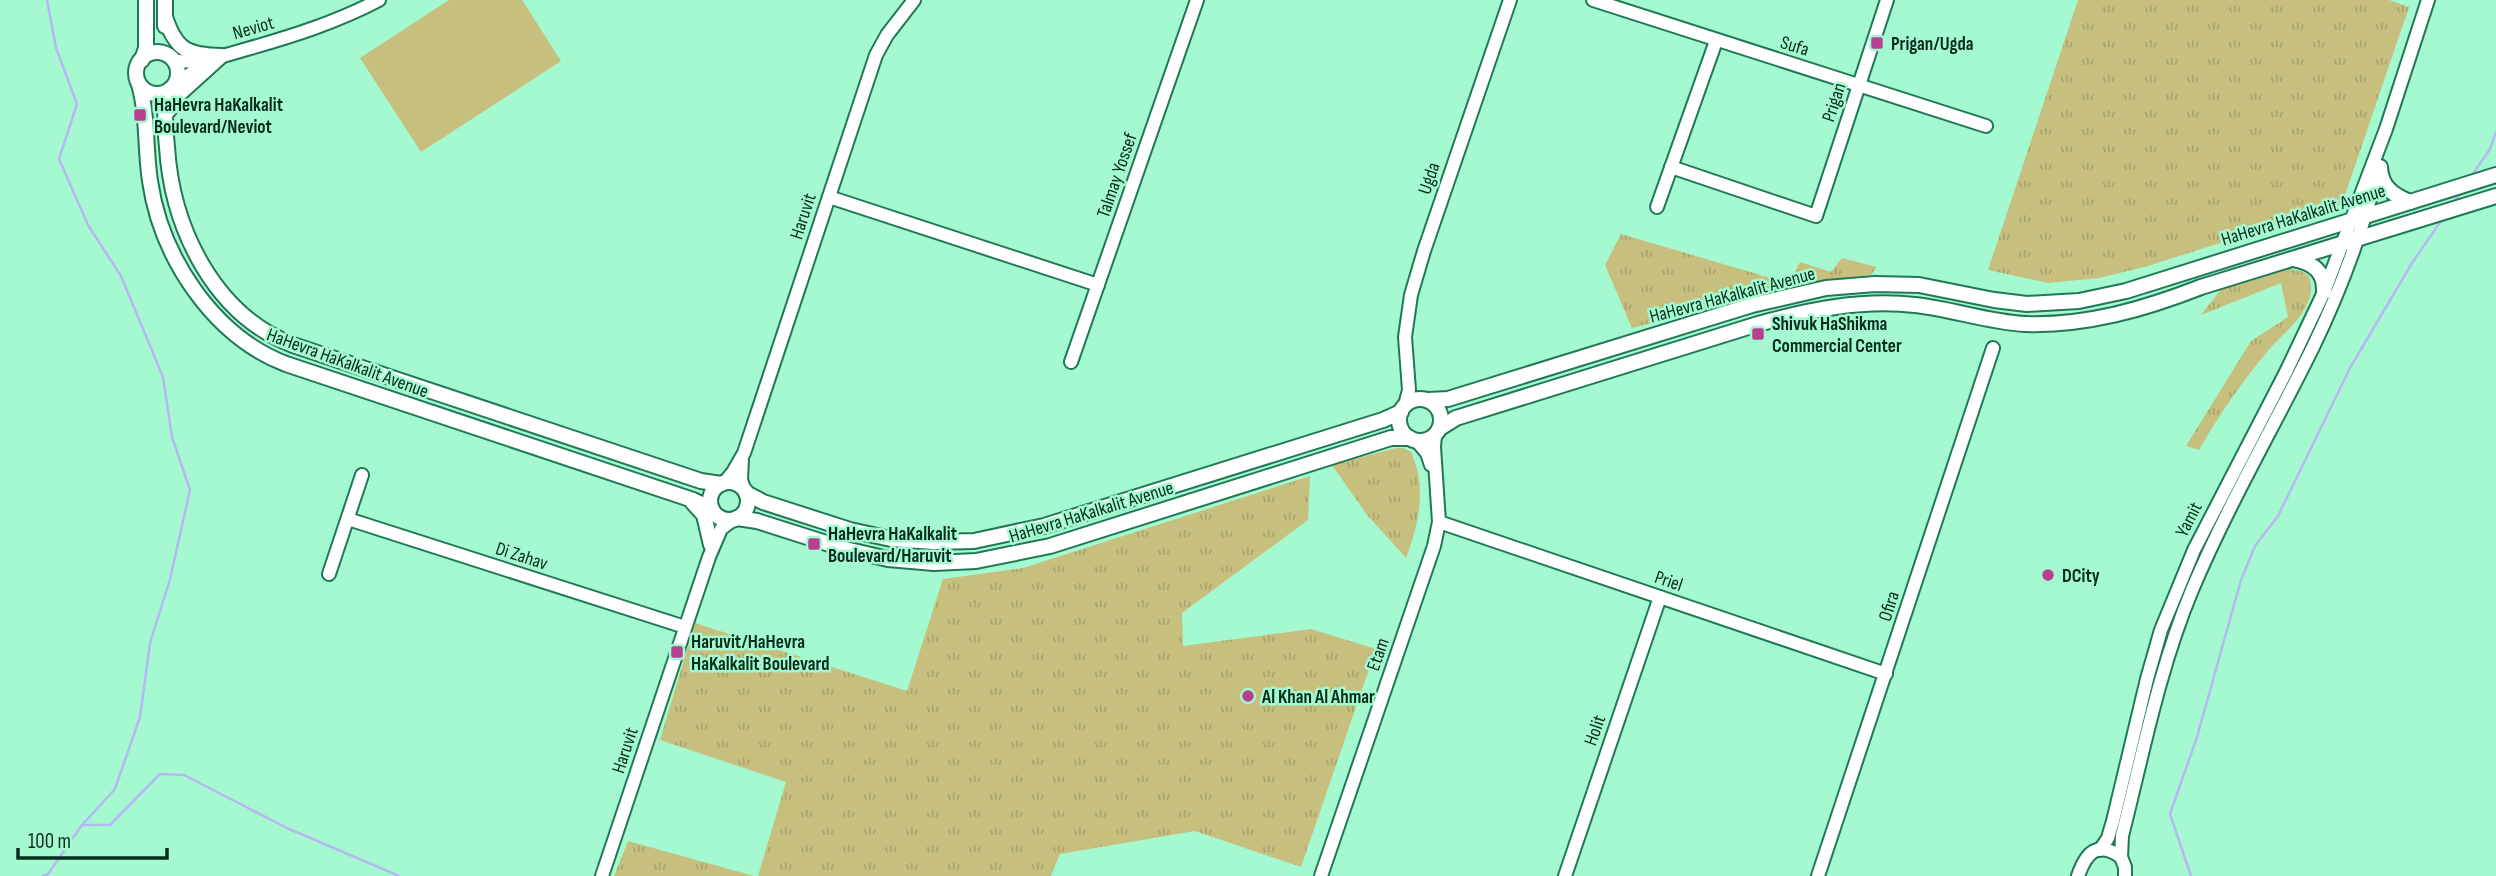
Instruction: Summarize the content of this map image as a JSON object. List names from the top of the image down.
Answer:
{
  "streets": {
    "main road": ["HaHevra HaKalkalit Avenue"],
    "street": [
      "Neviot",
      "Sufa",
      "Prigan",
      "Talmay Yossef",
      "Ugda",
      "Haruvit",
      "Yamit",
      "Di Zahav",
      "Priel",
      "Ofira",
      "Etam",
      "Holit"
    ]
  },
  "crossings": [
    ["Neviot", "HaHevra HaKalkalit Avenue"],
    ["Sufa", "Prigan"],
    ["Ugda", "HaHevra HaKalkalit Avenue"],
    ["Ugda", "Etam"],
    ["HaHevra HaKalkalit Avenue", "Haruvit"],
    ["HaHevra HaKalkalit Avenue", "Yamit"],
    ["HaHevra HaKalkalit Avenue", "Etam"],
    ["Haruvit", "Di Zahav"],
    ["Priel", "Ofira"],
    ["Priel", "Etam"],
    ["Priel", "Holit"]
  ],
  "places": {
    "transit": [
      "Prigan/Ugda",
      "HaHevra HaKalkalit Boulevard/Neviot",
      "Shivuk HaShikma Commercial Center",
      "HaHevra HaKalkalit Boulevard/Haruvit",
      "Haruvit/HaHevra HaKalkalit Boulevard"
    ],
    "other": ["DCity", "Al Khan Al Ahmar"]
  },
  "scale_bar": "100 m"
}
